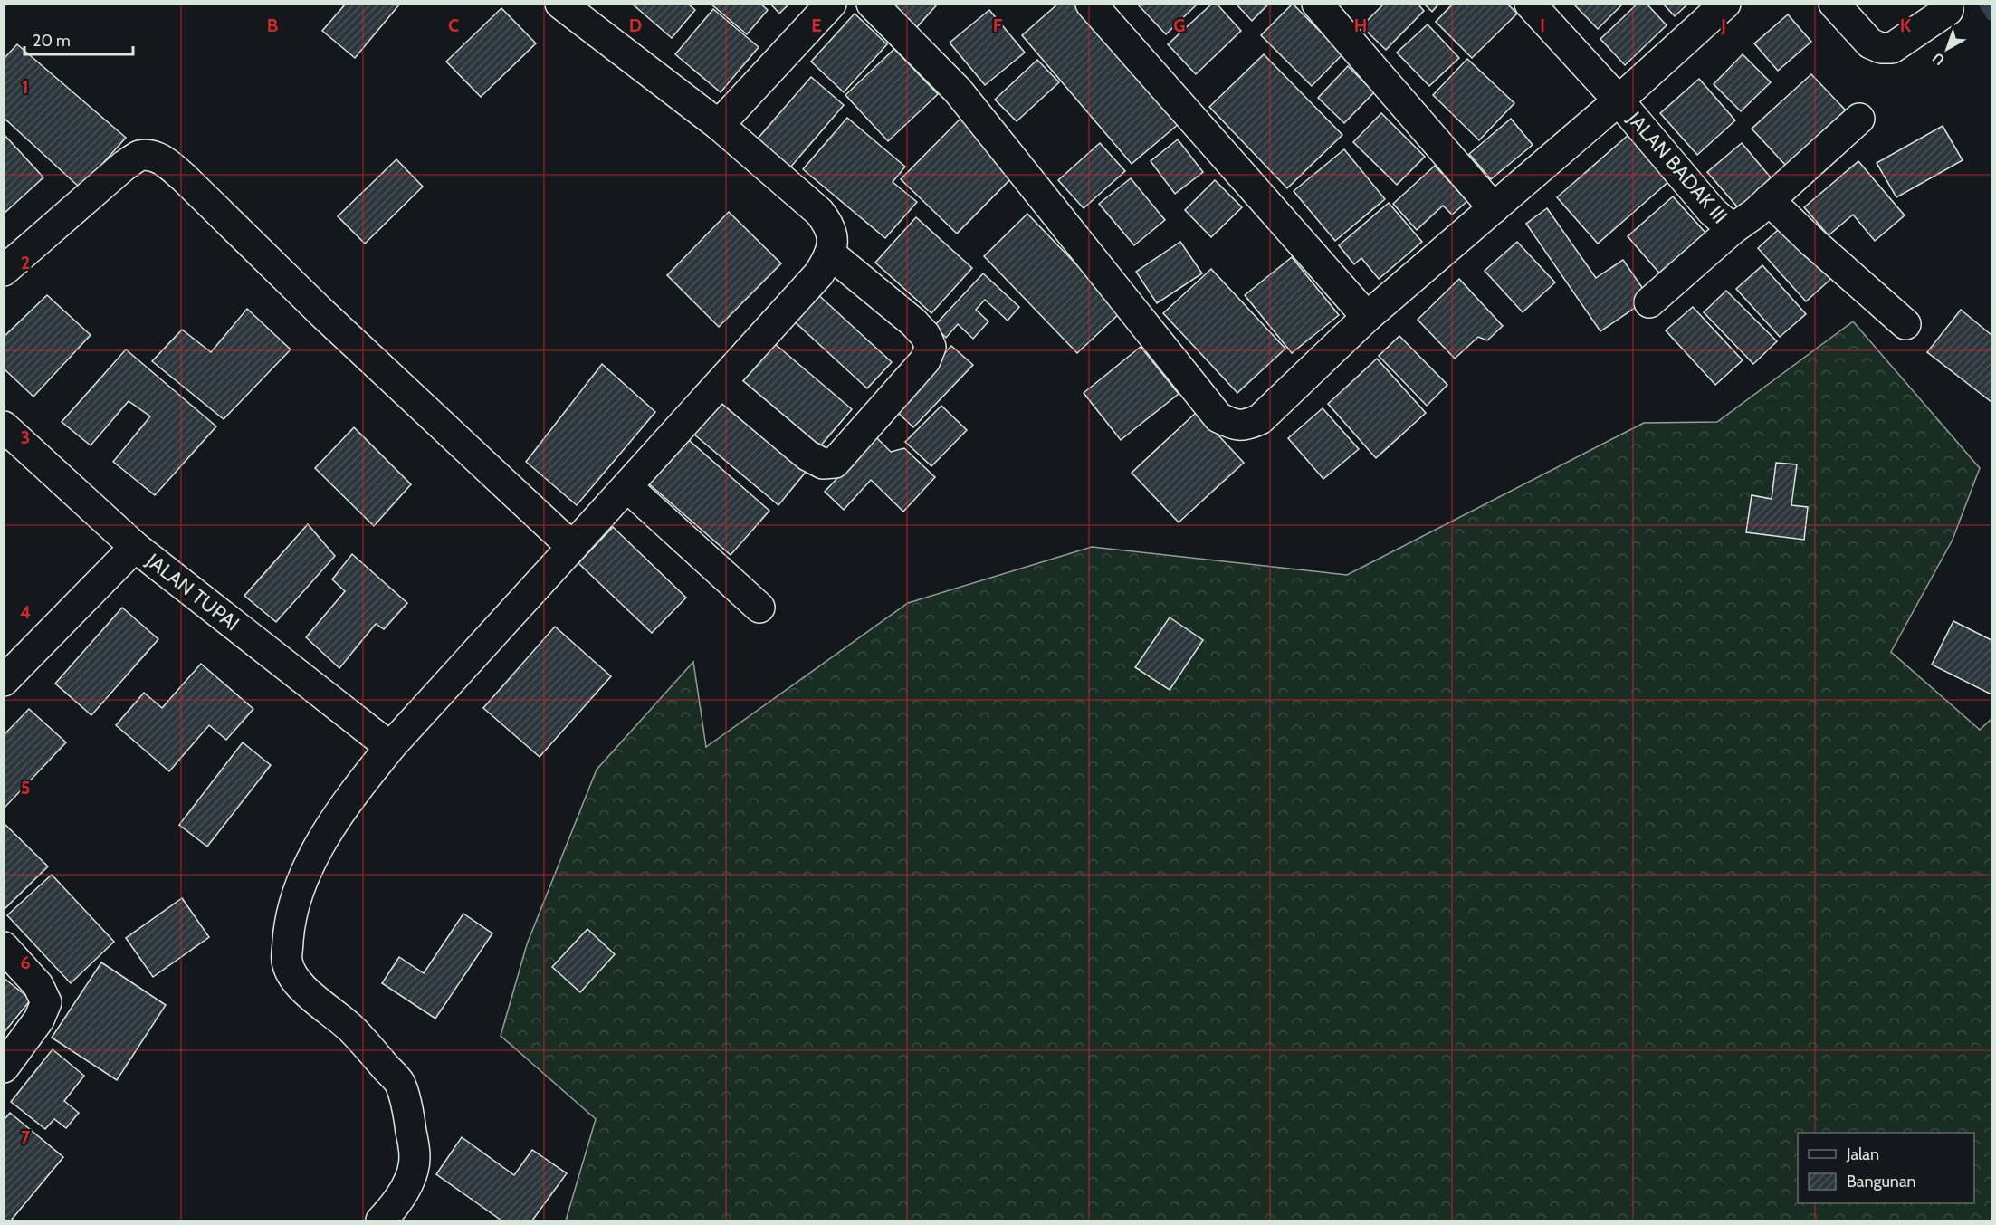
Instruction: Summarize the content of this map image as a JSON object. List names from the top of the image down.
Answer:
{
  "streets": {
    "street": ["JALAN BADAK III", "JALAN TUPAI"]
  },
  "legend": ["Jalan", "Bangunan"],
  "scale_bar": "20 m",
  "north": "bottom left",
  "grid": {
    "columns": [
      "B",
      "C",
      "D",
      "E",
      "F",
      "G",
      "H",
      "I",
      "J",
      "K"
    ],
    "rows": [
      "1",
      "2",
      "3",
      "4",
      "5",
      "6",
      "7"
    ]
  }
}
